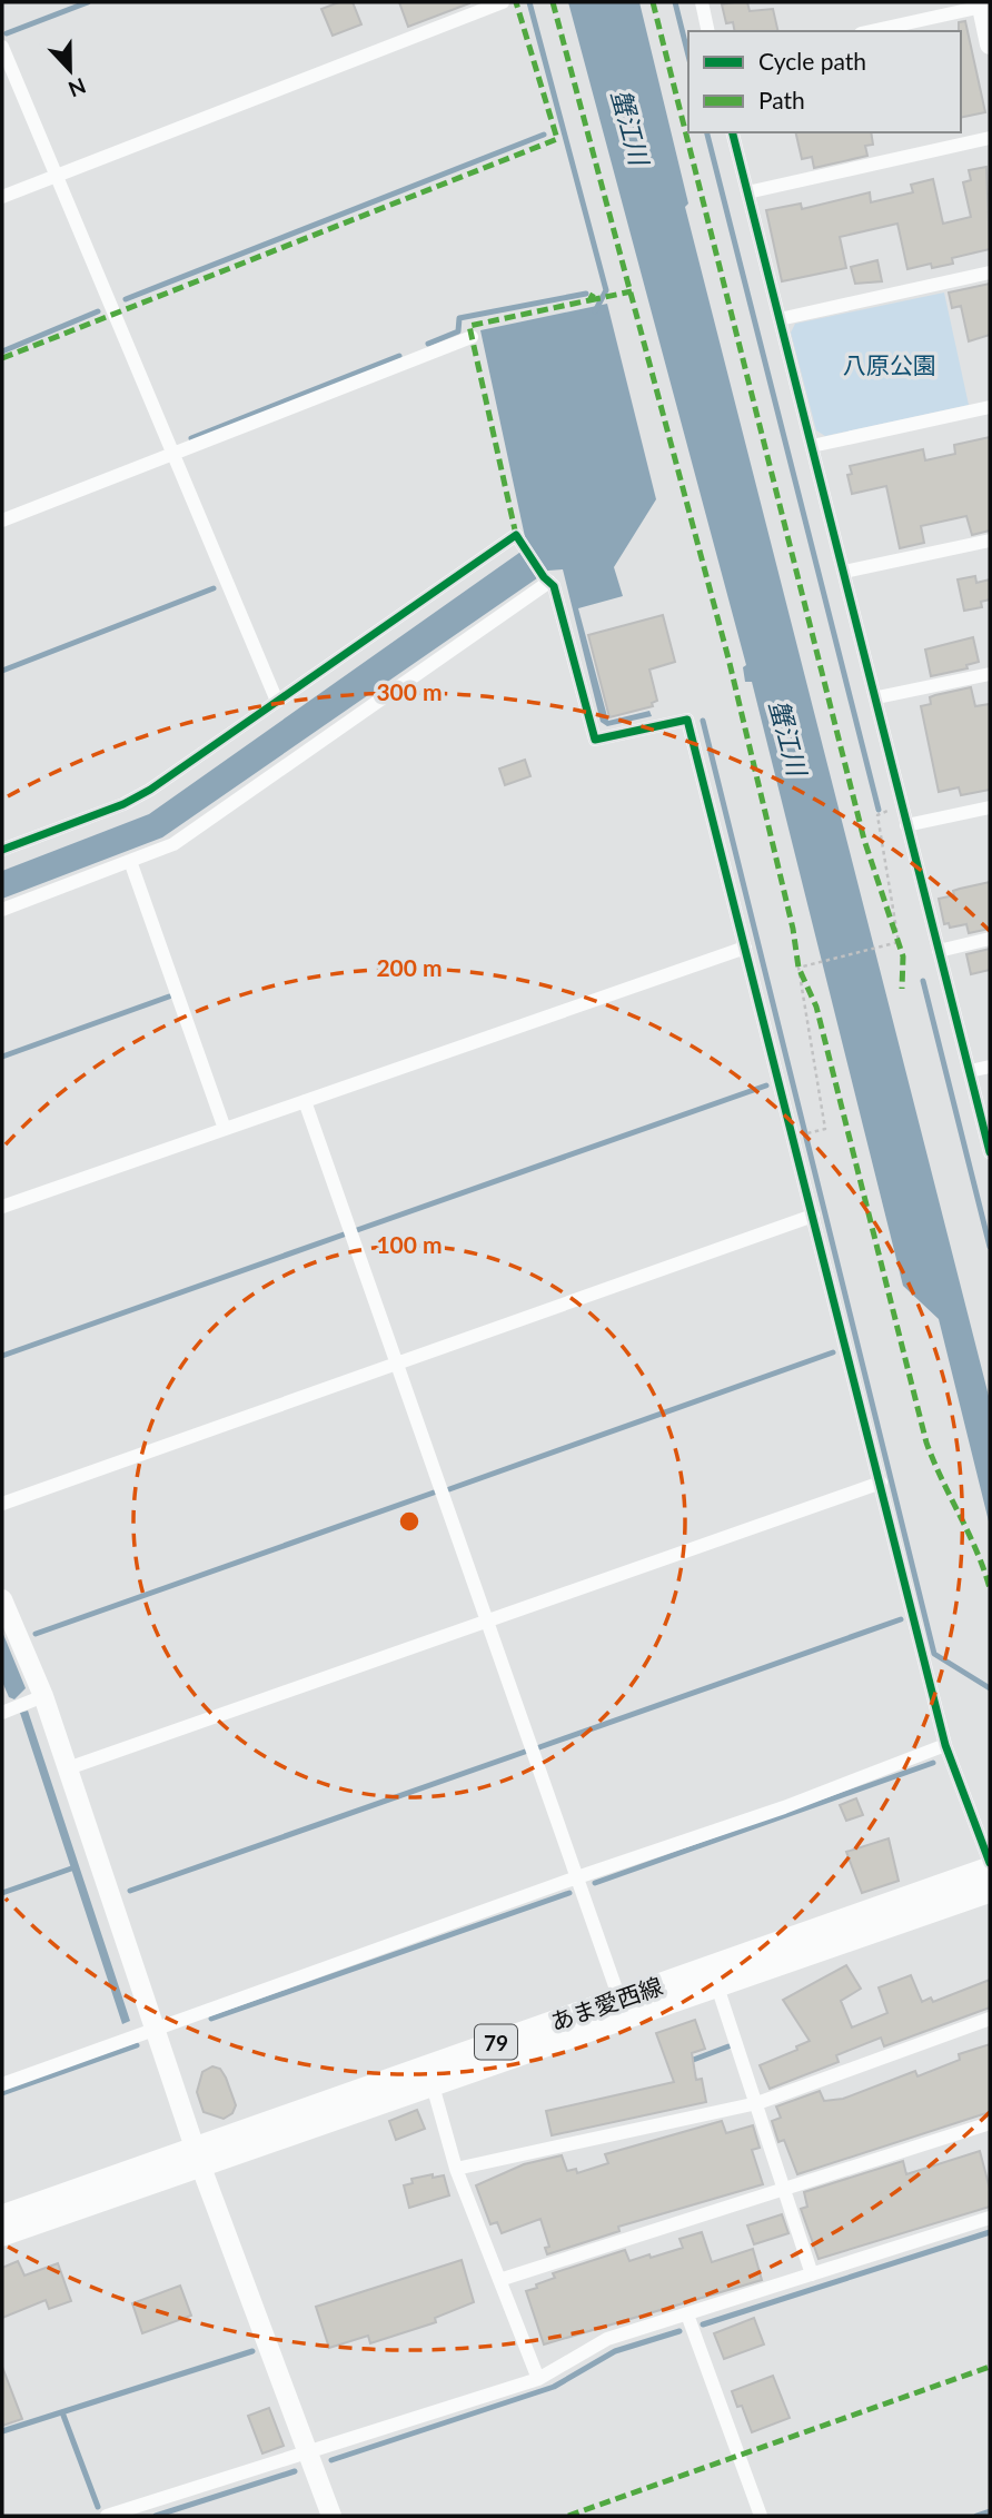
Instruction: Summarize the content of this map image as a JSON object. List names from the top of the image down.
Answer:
{
  "streets": {
    "main road": ["あま愛西線", "79"]
  },
  "water": ["蟹江川"],
  "parks": ["八原公園"],
  "legend": ["Cycle path", "Path"],
  "north": "bottom",
  "rings": ["300 m", "200 m", "100 m"]
}
